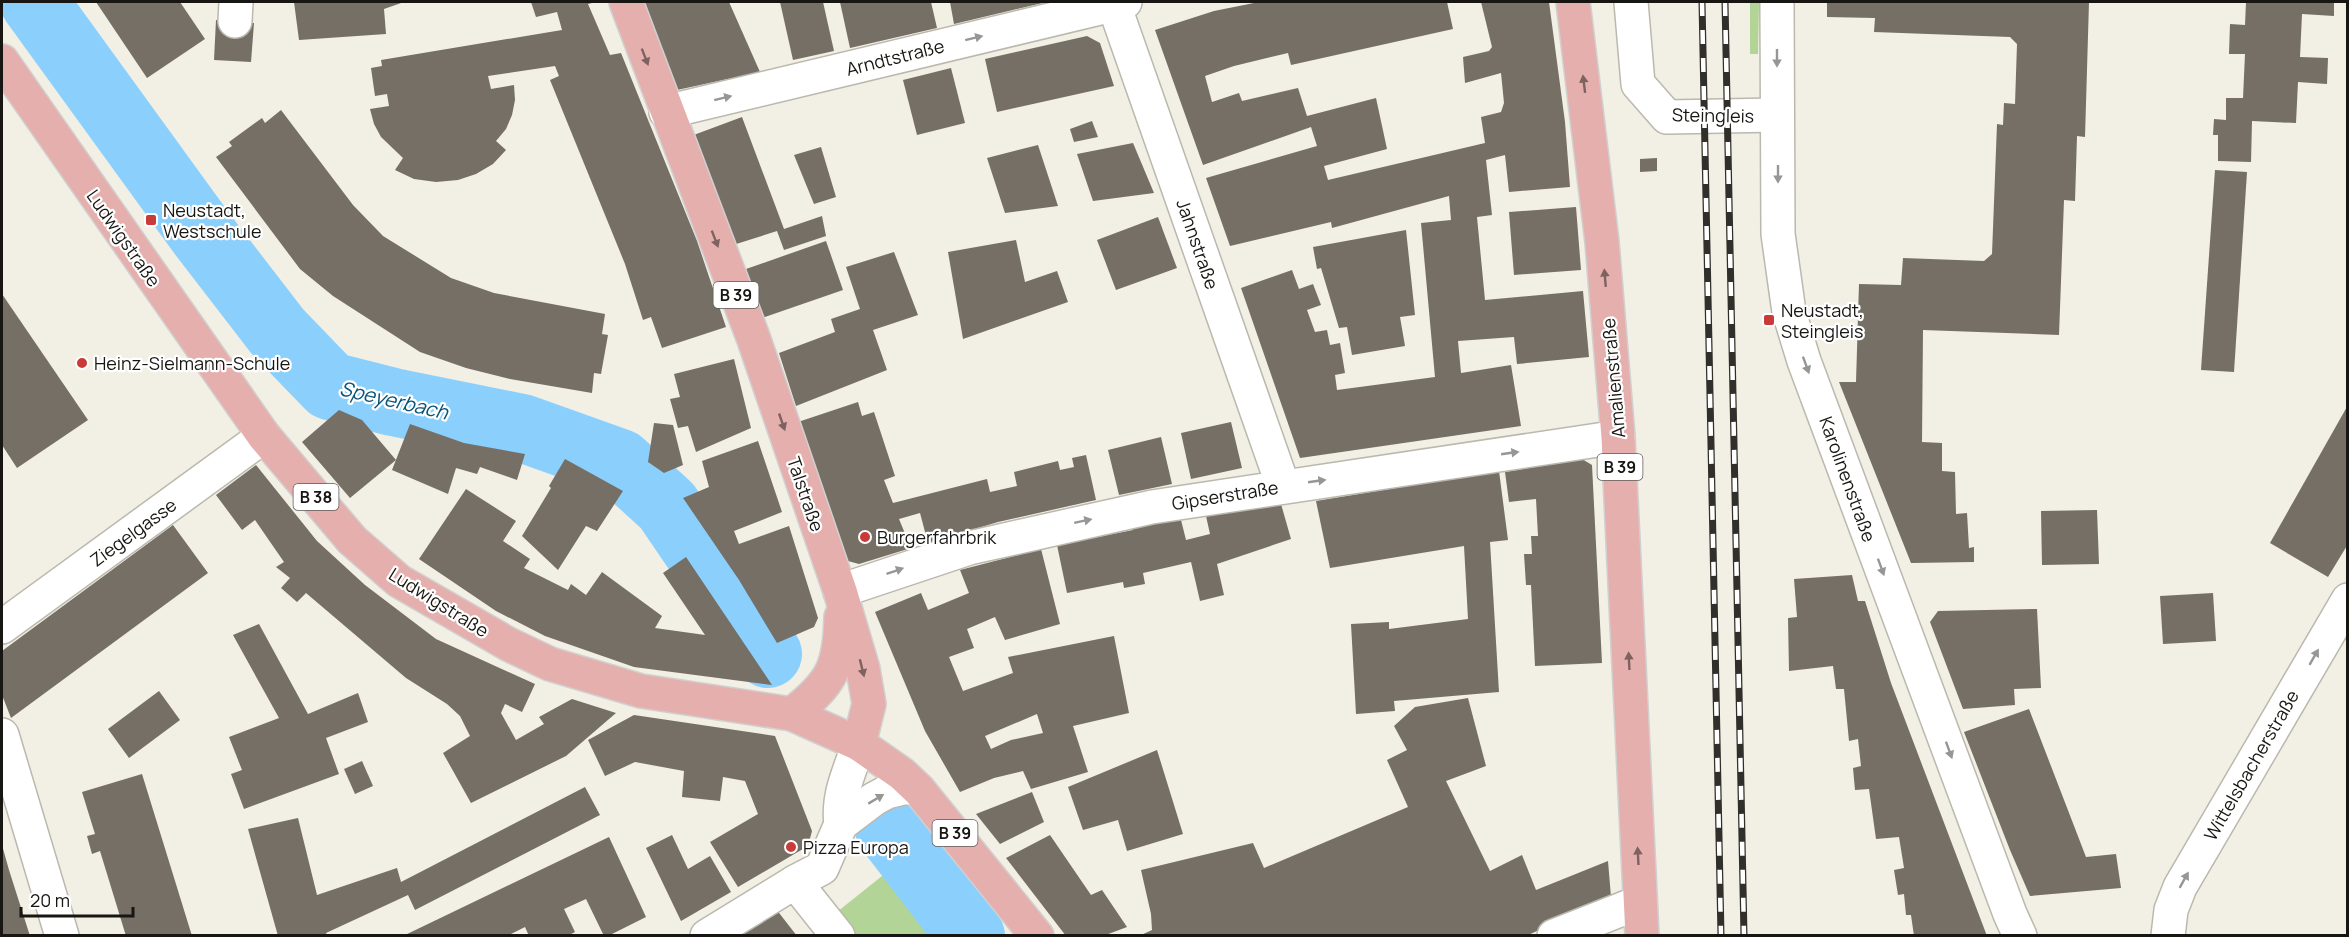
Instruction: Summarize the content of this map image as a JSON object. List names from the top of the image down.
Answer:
{
  "streets": {
    "main road": [
      "Ludwigstraße",
      "B 39",
      "Amalienstraße",
      "Talstraße",
      "B 38"
    ],
    "street": [
      "Arndtstraße",
      "Steingleis",
      "Jahnstraße",
      "Karolinenstraße",
      "Gipserstraße",
      "Ziegelgasse",
      "Wittelsbacherstraße"
    ]
  },
  "crossings": [
    ["Arndtstraße", "Jahnstraße"],
    ["Arndtstraße", "Talstraße"],
    ["Steingleis", "Karolinenstraße"],
    ["Ludwigstraße", "B 39"],
    ["Ludwigstraße", "Talstraße"],
    ["Ludwigstraße", "Ziegelgasse"],
    ["Jahnstraße", "Gipserstraße"],
    ["B 39", "Talstraße"],
    ["Amalienstraße", "Gipserstraße"],
    ["Talstraße", "Gipserstraße"]
  ],
  "one_way": [
    "Arndtstraße",
    "Amalienstraße",
    "Karolinenstraße",
    "Talstraße",
    "Gipserstraße",
    "Wittelsbacherstraße"
  ],
  "water": ["Speyerbach"],
  "places": {
    "transit": ["Neustadt, Westschule", "Neustadt, Steingleis"],
    "other": ["Heinz-Sielmann-Schule", "Burgerfahrbrik", "Pizza Europa"]
  },
  "scale_bar": "20 m"
}
